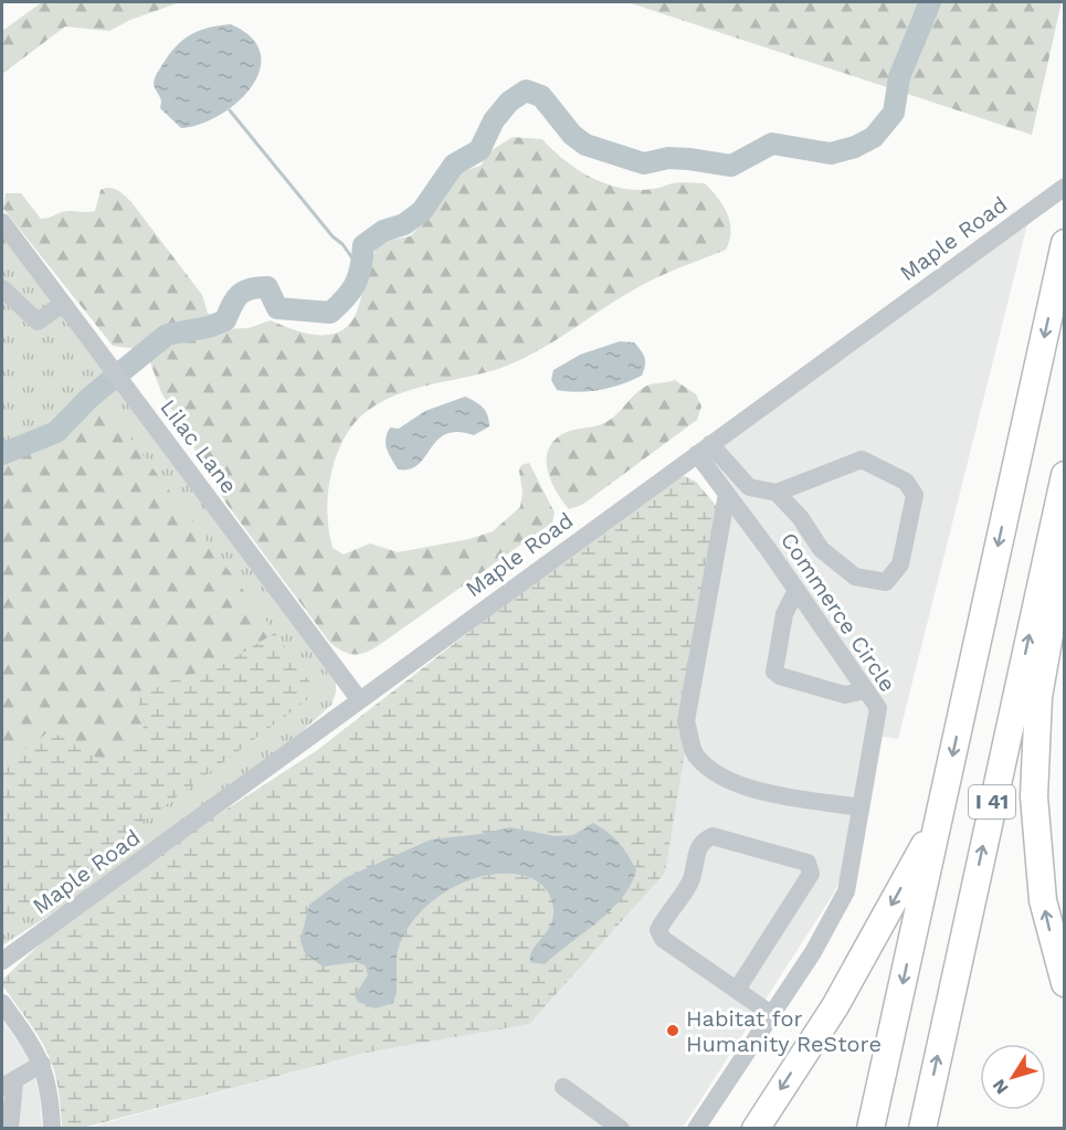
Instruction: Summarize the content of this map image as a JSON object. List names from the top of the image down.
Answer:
{
  "streets": {
    "highway": ["I 41"],
    "street": ["Maple Road", "Lilac Lane", "Commerce Circle"]
  },
  "crossings": [
    ["Maple Road", "Lilac Lane"],
    ["Maple Road", "Commerce Circle"]
  ],
  "places": ["Habitat for Humanity ReStore"],
  "north": "bottom left"
}
